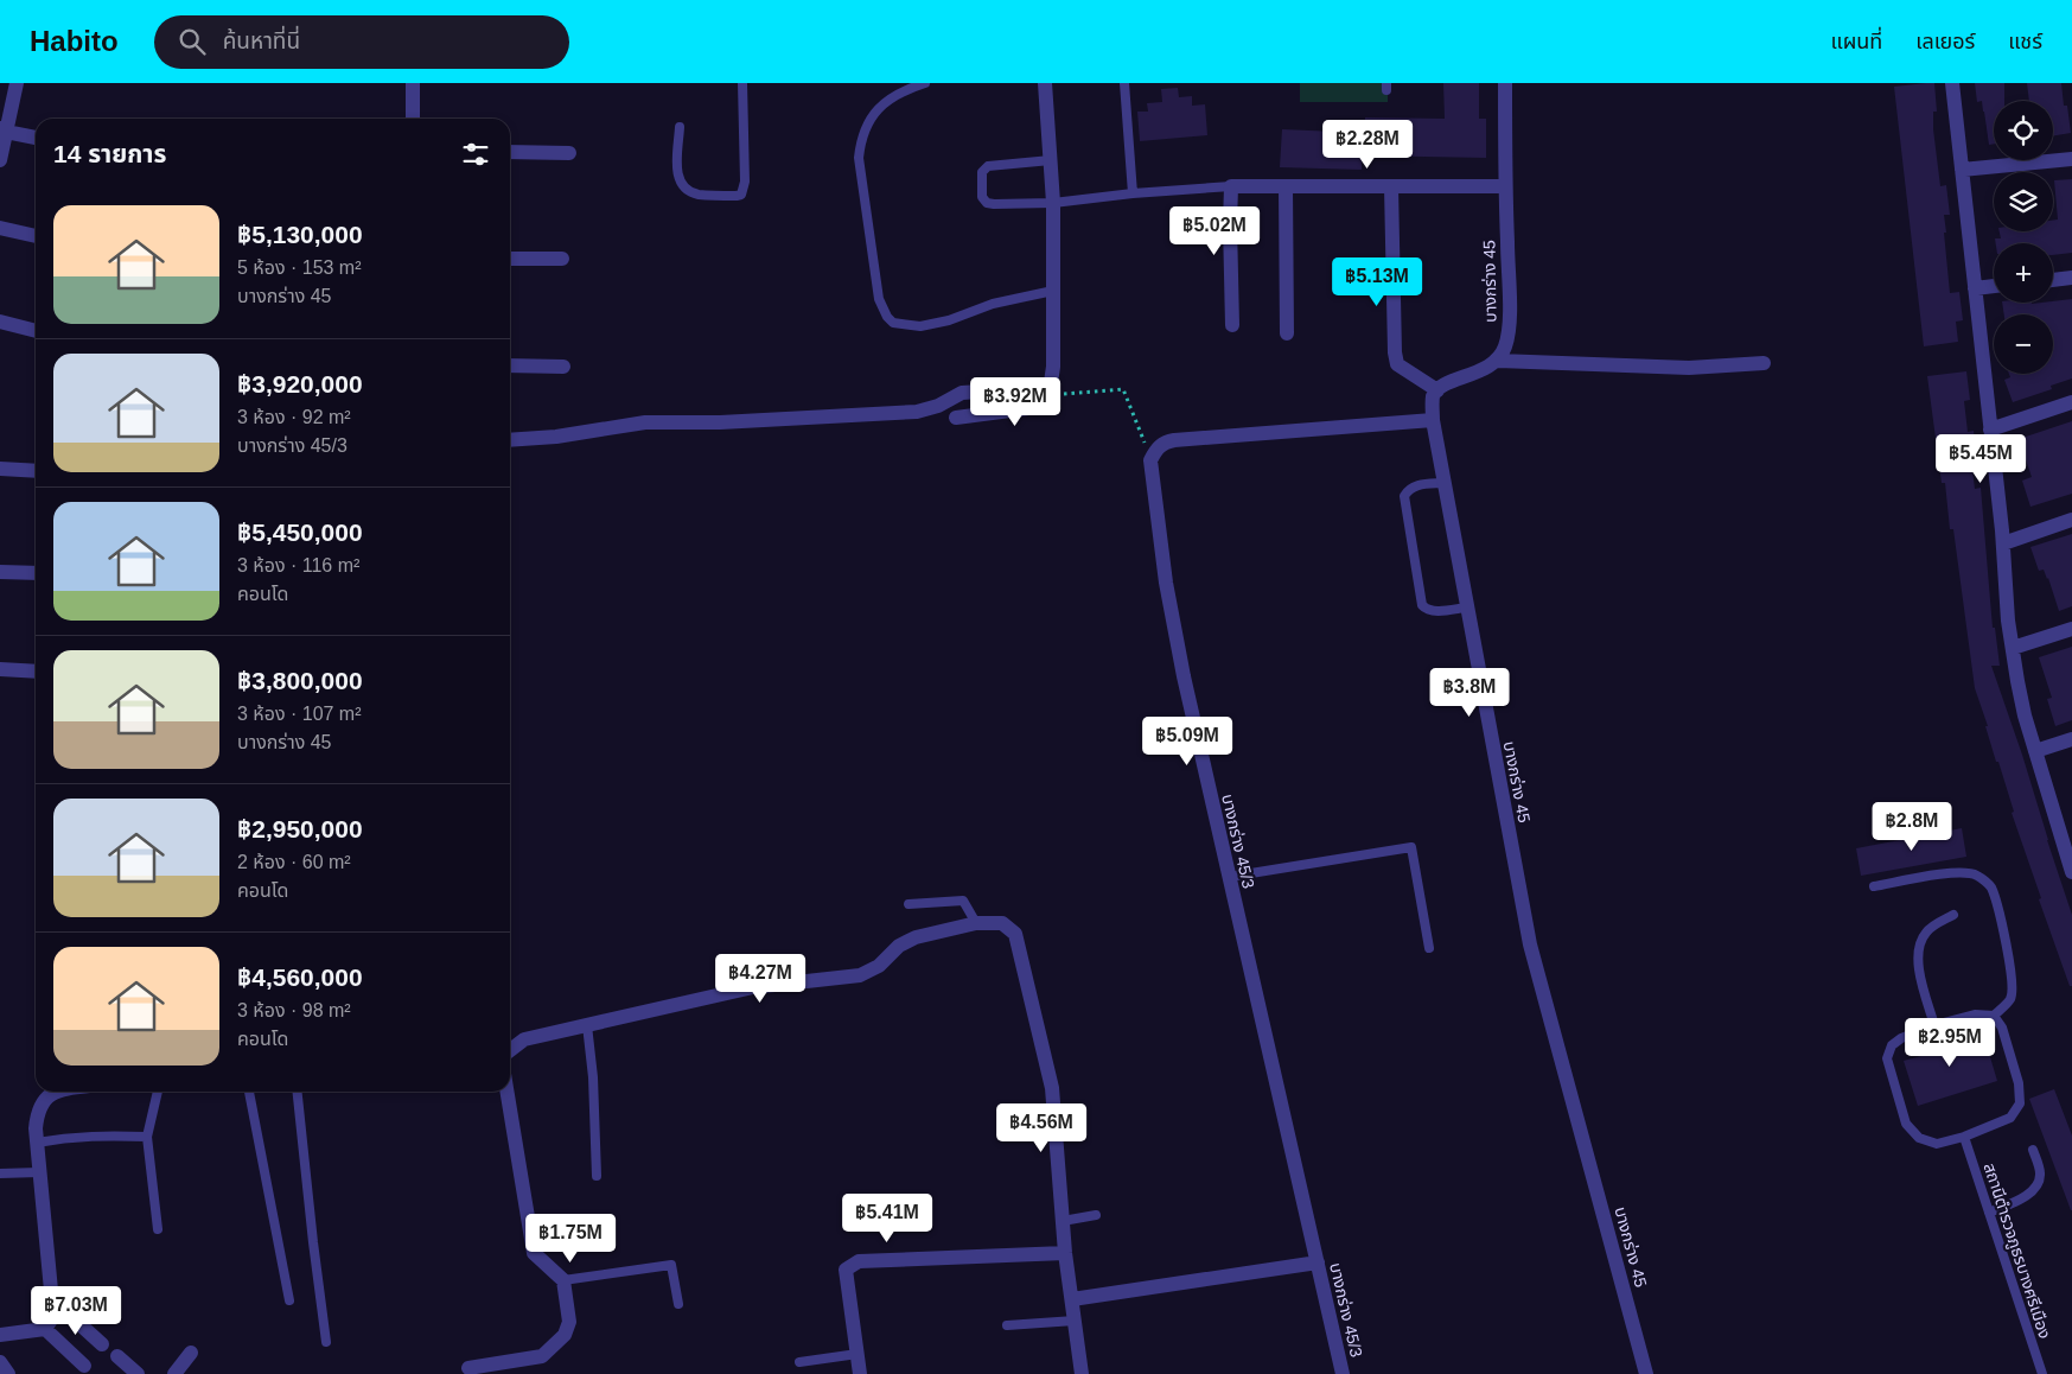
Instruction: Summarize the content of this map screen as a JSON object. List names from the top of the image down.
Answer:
{
  "streets": {
    "street": ["บางกร่าง 45", "บางกร่าง 45/3"],
    "lane": ["สถานีตำรวจภูธรบางศรีเมือง"]
  },
  "page": {
    "header": "Habito",
    "search": "ค้นหาที่นี่",
    "nav": ["แผนที่", "เลเยอร์", "แชร์"],
    "map_buttons": ["+", "−"],
    "heading": "14 รายการ",
    "price": [
      "฿2.28M",
      "฿5.02M",
      "฿5.13M",
      "฿3.92M",
      "฿5.45M",
      "฿3.8M",
      "฿5.09M",
      "฿2.8M",
      "฿4.27M",
      "฿2.95M",
      "฿4.56M",
      "฿5.41M",
      "฿1.75M",
      "฿7.03M"
    ],
    "list": [
      {
        "name": "฿5,130,000",
        "note": "5 ห้อง · 153 m² · บางกร่าง 45"
      },
      {
        "name": "฿3,920,000",
        "note": "3 ห้อง · 92 m² · บางกร่าง 45/3"
      },
      {
        "name": "฿5,450,000",
        "note": "3 ห้อง · 116 m² · คอนโด"
      },
      {
        "name": "฿3,800,000",
        "note": "3 ห้อง · 107 m² · บางกร่าง 45"
      },
      {
        "name": "฿2,950,000",
        "note": "2 ห้อง · 60 m² · คอนโด"
      },
      {
        "name": "฿4,560,000",
        "note": "3 ห้อง · 98 m² · คอนโด"
      }
    ]
  }
}
